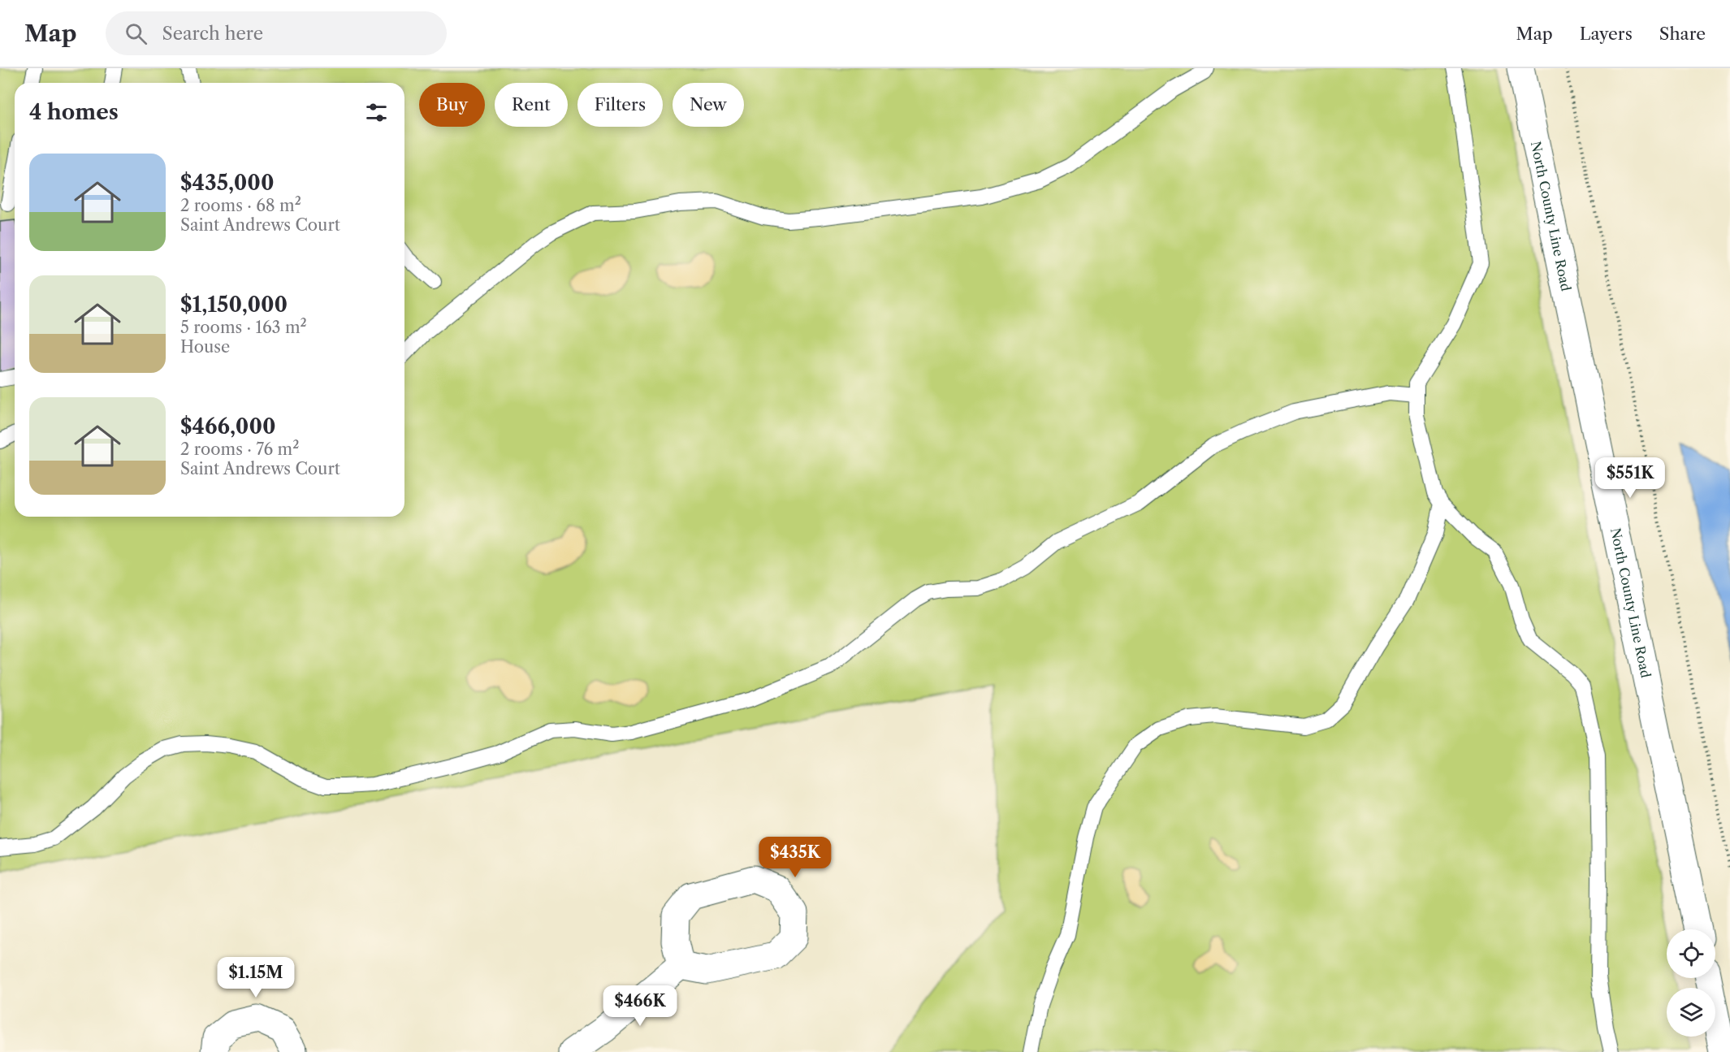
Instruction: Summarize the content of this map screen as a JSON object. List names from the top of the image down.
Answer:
{
  "streets": {
    "street": ["North County Line Road"]
  },
  "page": {
    "header": "Map",
    "search": "Search here",
    "nav": ["Map", "Layers", "Share"],
    "chip": [
      "Buy",
      "Rent",
      "Filters",
      "New"
    ],
    "heading": "4 homes",
    "list": [
      {
        "name": "$435,000",
        "note": "2 rooms · 68 m² · Saint Andrews Court"
      },
      {
        "name": "$1,150,000",
        "note": "5 rooms · 163 m² · House"
      },
      {
        "name": "$466,000",
        "note": "2 rooms · 76 m² · Saint Andrews Court"
      }
    ],
    "price": [
      "$551K",
      "$435K",
      "$1.15M",
      "$466K"
    ]
  }
}
